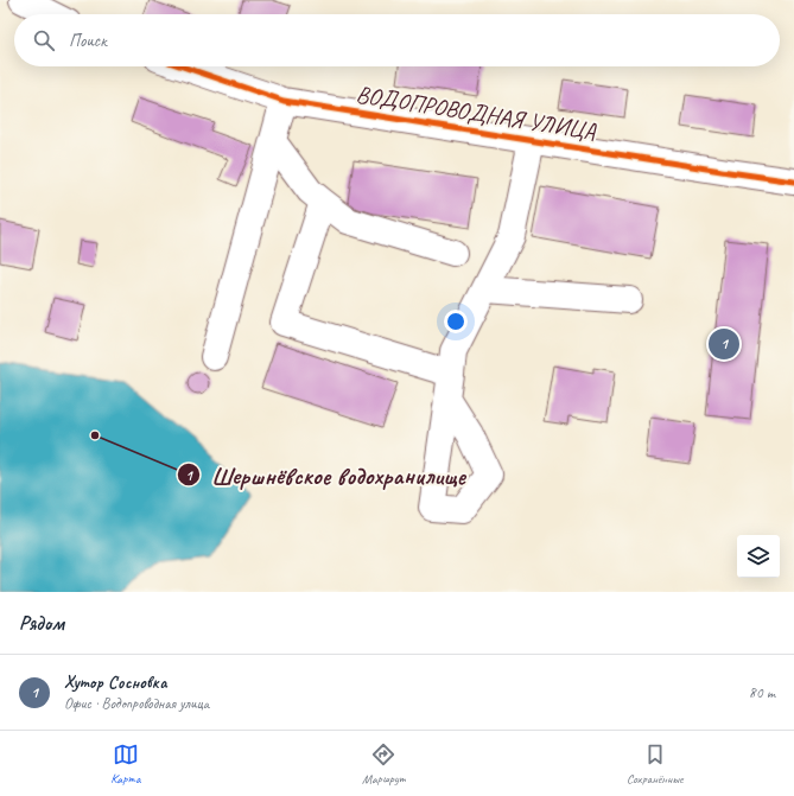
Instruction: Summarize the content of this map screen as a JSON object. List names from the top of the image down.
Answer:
{
  "streets": {
    "street": ["ВОДОПРОВОДНАЯ УЛИЦА"]
  },
  "places": ["Шершнёвское водохранилище"],
  "page": {
    "search": "Поиск",
    "pins": "1",
    "heading": "Рядом",
    "list": [
      {
        "mark": "1",
        "name": "Хутор Сосновка",
        "note": "Офис · Водопроводная улица",
        "value": "80 m"
      }
    ],
    "nav": ["Карта", "Маршрут", "Сохранённые"]
  }
}
